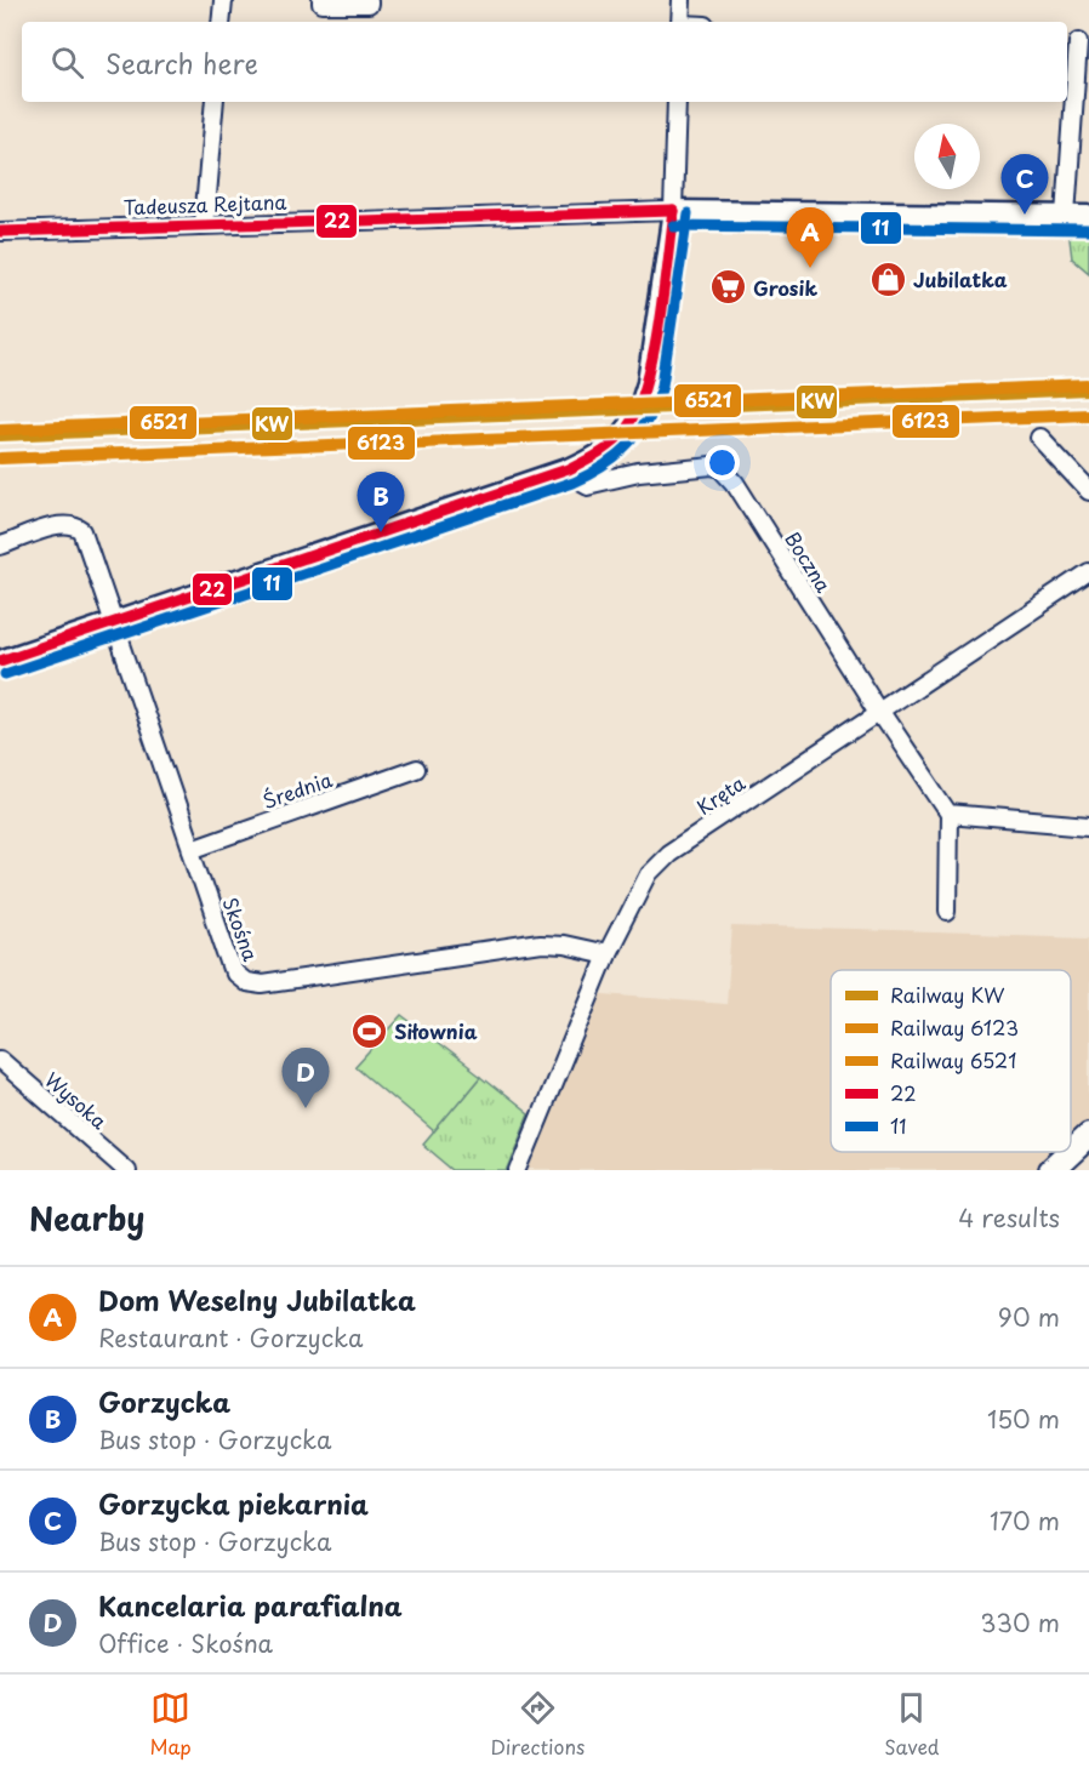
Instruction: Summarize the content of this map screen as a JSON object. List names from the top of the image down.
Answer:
{
  "streets": {
    "street": [
      "Tadeusza Rejtana",
      "Boczna",
      "Średnia",
      "Kręta",
      "Skośna",
      "Wysoka"
    ]
  },
  "crossings": [
    ["Boczna", "Kręta"],
    ["Średnia", "Skośna"],
    ["Kręta", "Skośna"]
  ],
  "places": {
    "shop": ["Jubilatka"],
    "supermarket": ["Grosik"],
    "sports": ["Siłownia"]
  },
  "lines": [
    "transit line 22",
    "transit line 11",
    "rail line 6521",
    "rail line KW",
    "rail line 6123"
  ],
  "legend": [
    "Railway KW",
    "Railway 6123",
    "Railway 6521",
    "22",
    "11"
  ],
  "north": "top",
  "page": {
    "search": "Search here",
    "pins": [
      "C",
      "A",
      "B",
      "D"
    ],
    "heading": ["Nearby", "4 results"],
    "list": [
      {
        "mark": "A",
        "name": "Dom Weselny Jubilatka",
        "note": "Restaurant · Gorzycka",
        "value": "90 m"
      },
      {
        "mark": "B",
        "name": "Gorzycka",
        "note": "Bus stop · Gorzycka",
        "value": "150 m"
      },
      {
        "mark": "C",
        "name": "Gorzycka piekarnia",
        "note": "Bus stop · Gorzycka",
        "value": "170 m"
      },
      {
        "mark": "D",
        "name": "Kancelaria parafialna",
        "note": "Office · Skośna",
        "value": "330 m"
      }
    ],
    "nav": ["Map", "Directions", "Saved"]
  }
}
